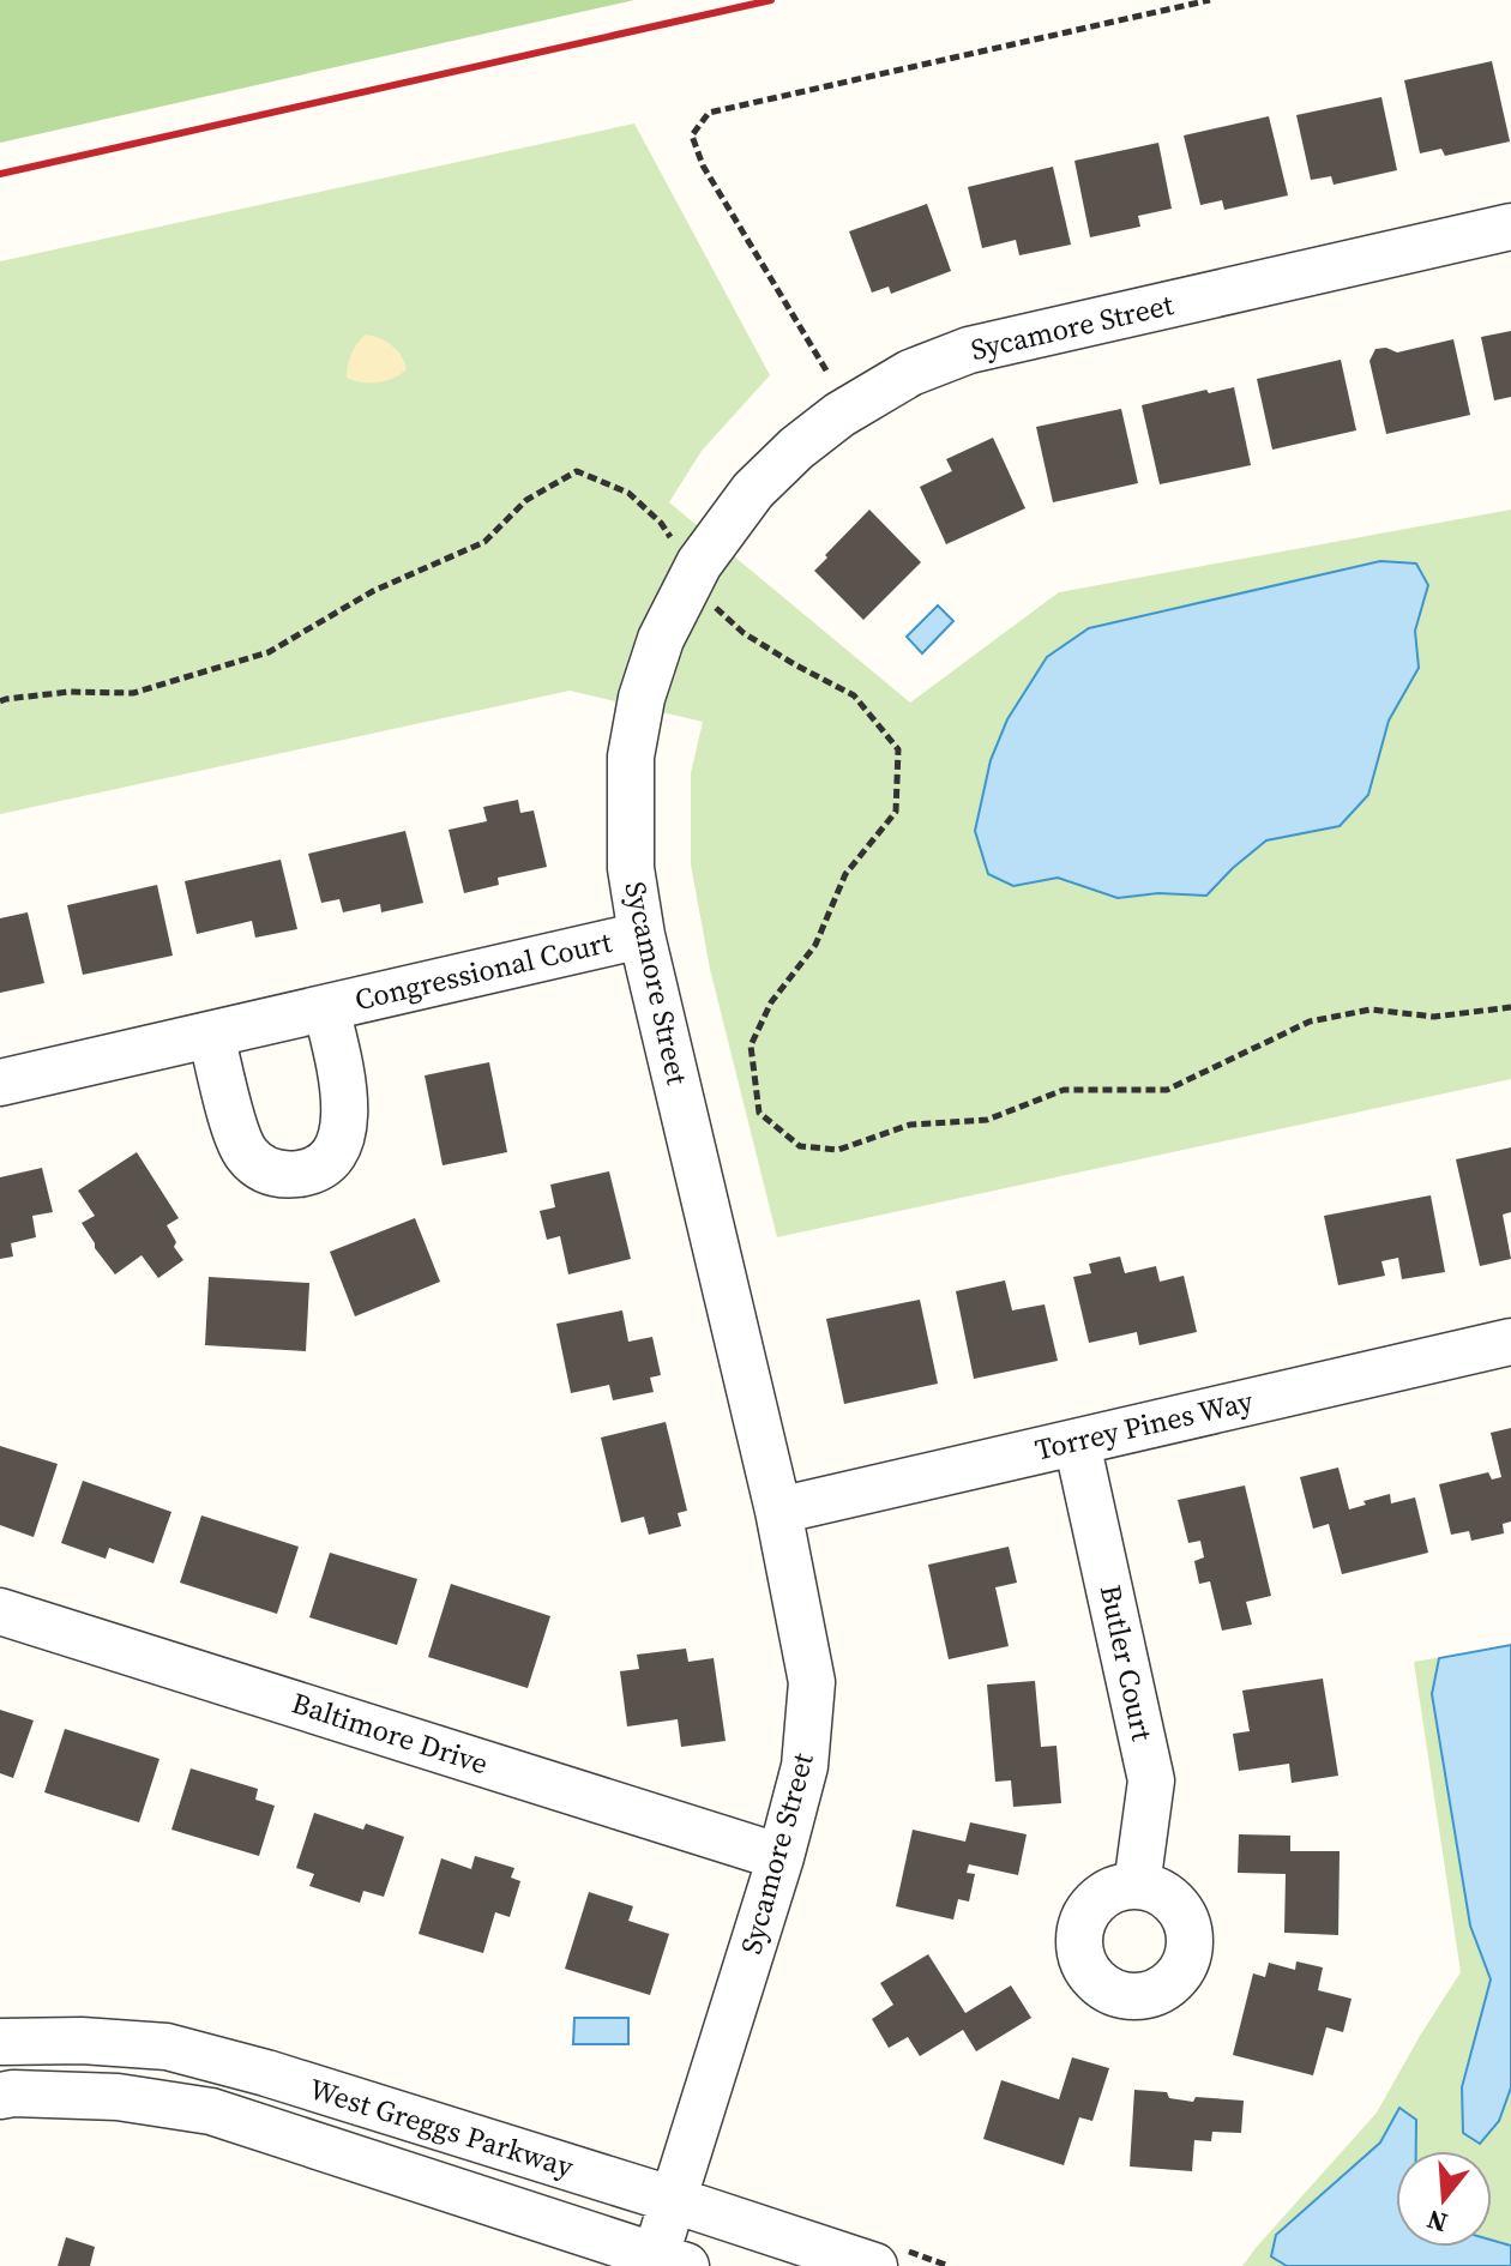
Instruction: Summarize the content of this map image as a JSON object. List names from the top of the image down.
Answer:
{
  "streets": {
    "street": [
      "Sycamore Street",
      "Congressional Court",
      "Torrey Pines Way",
      "Butler Court",
      "Baltimore Drive",
      "West Greggs Parkway"
    ]
  },
  "crossings": [
    ["Sycamore Street", "Congressional Court"],
    ["Sycamore Street", "Torrey Pines Way"],
    ["Sycamore Street", "Baltimore Drive"],
    ["Sycamore Street", "West Greggs Parkway"],
    ["Torrey Pines Way", "Butler Court"]
  ],
  "north": "bottom"
}
